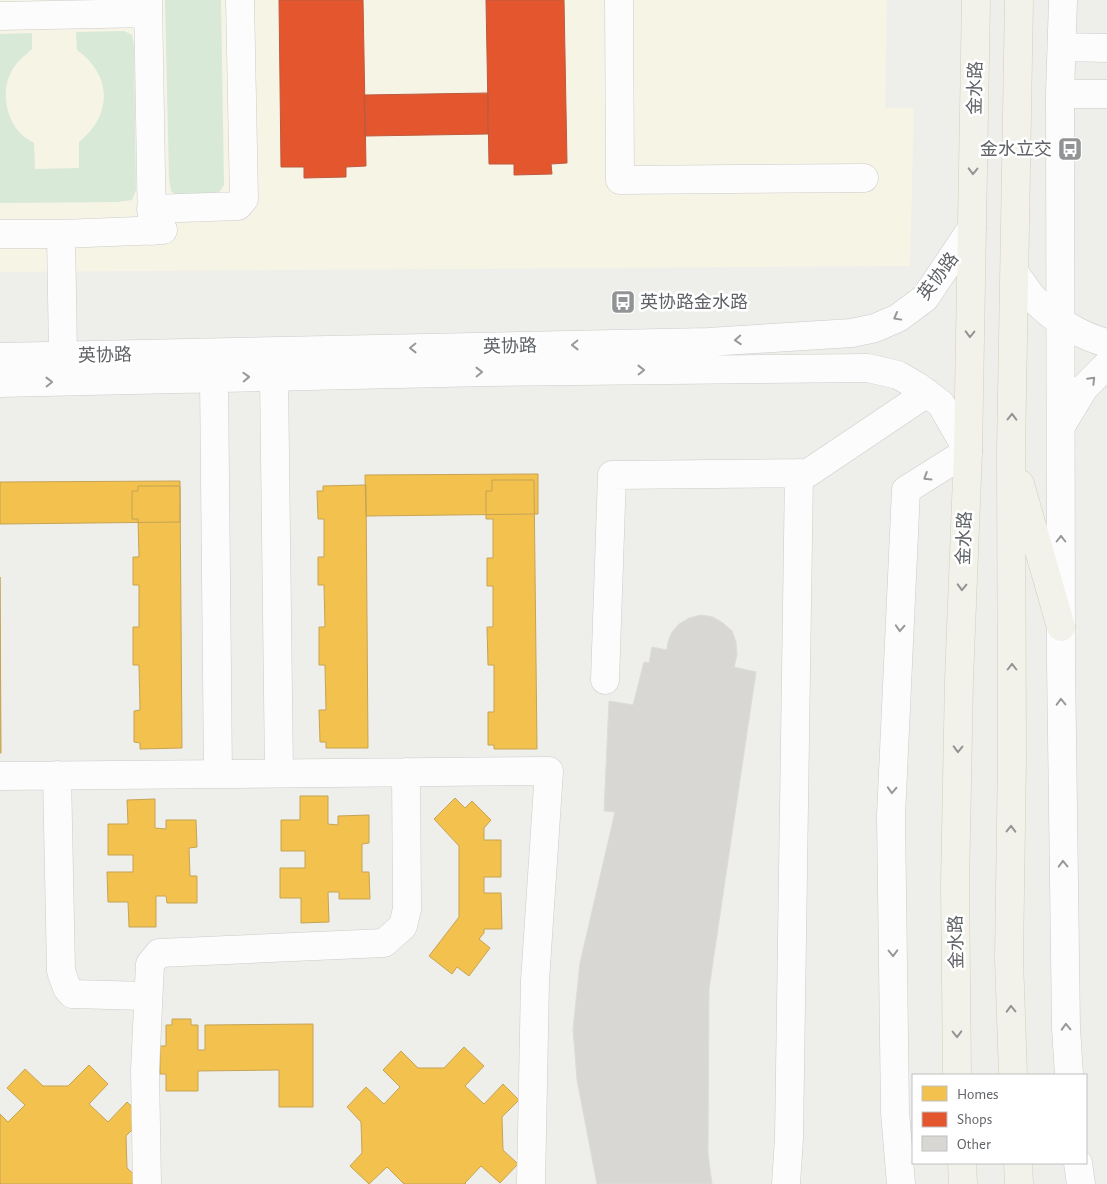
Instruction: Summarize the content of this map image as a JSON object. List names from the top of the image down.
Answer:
{
  "streets": {
    "main road": ["金水路"],
    "street": ["英协路"]
  },
  "crossings": [
    ["金水路", "英协路"]
  ],
  "places": {
    "bus stop": ["金水立交", "英协路金水路"]
  },
  "legend": ["Homes", "Shops", "Other"]
}
